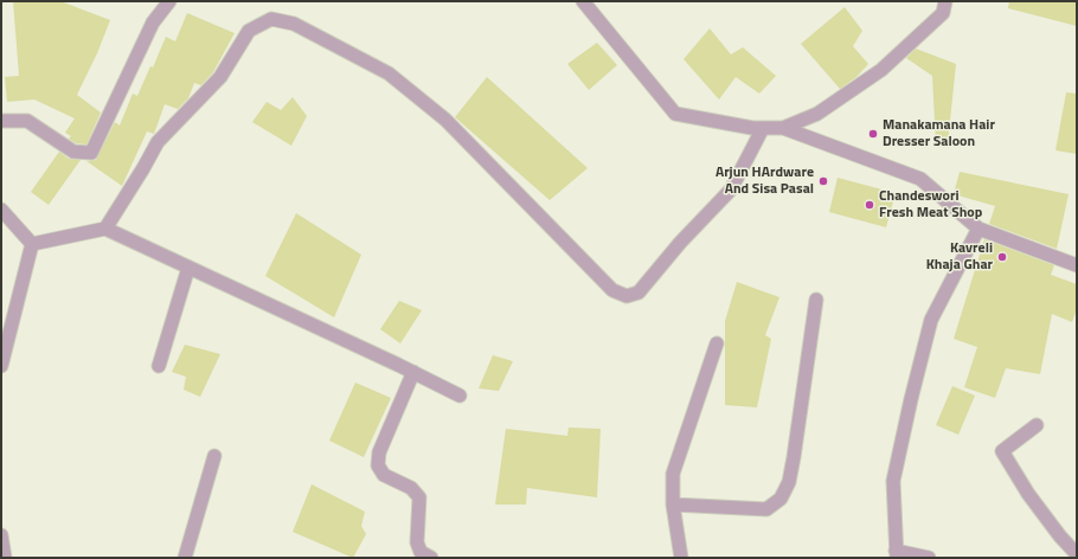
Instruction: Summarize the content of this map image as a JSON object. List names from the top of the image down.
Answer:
{
  "places": [
    "Manakamana Hair Dresser Saloon",
    "Arjun HArdware And Sisa Pasal",
    "Chandeswori Fresh Meat Shop",
    "Kavreli Khaja Ghar"
  ]
}
